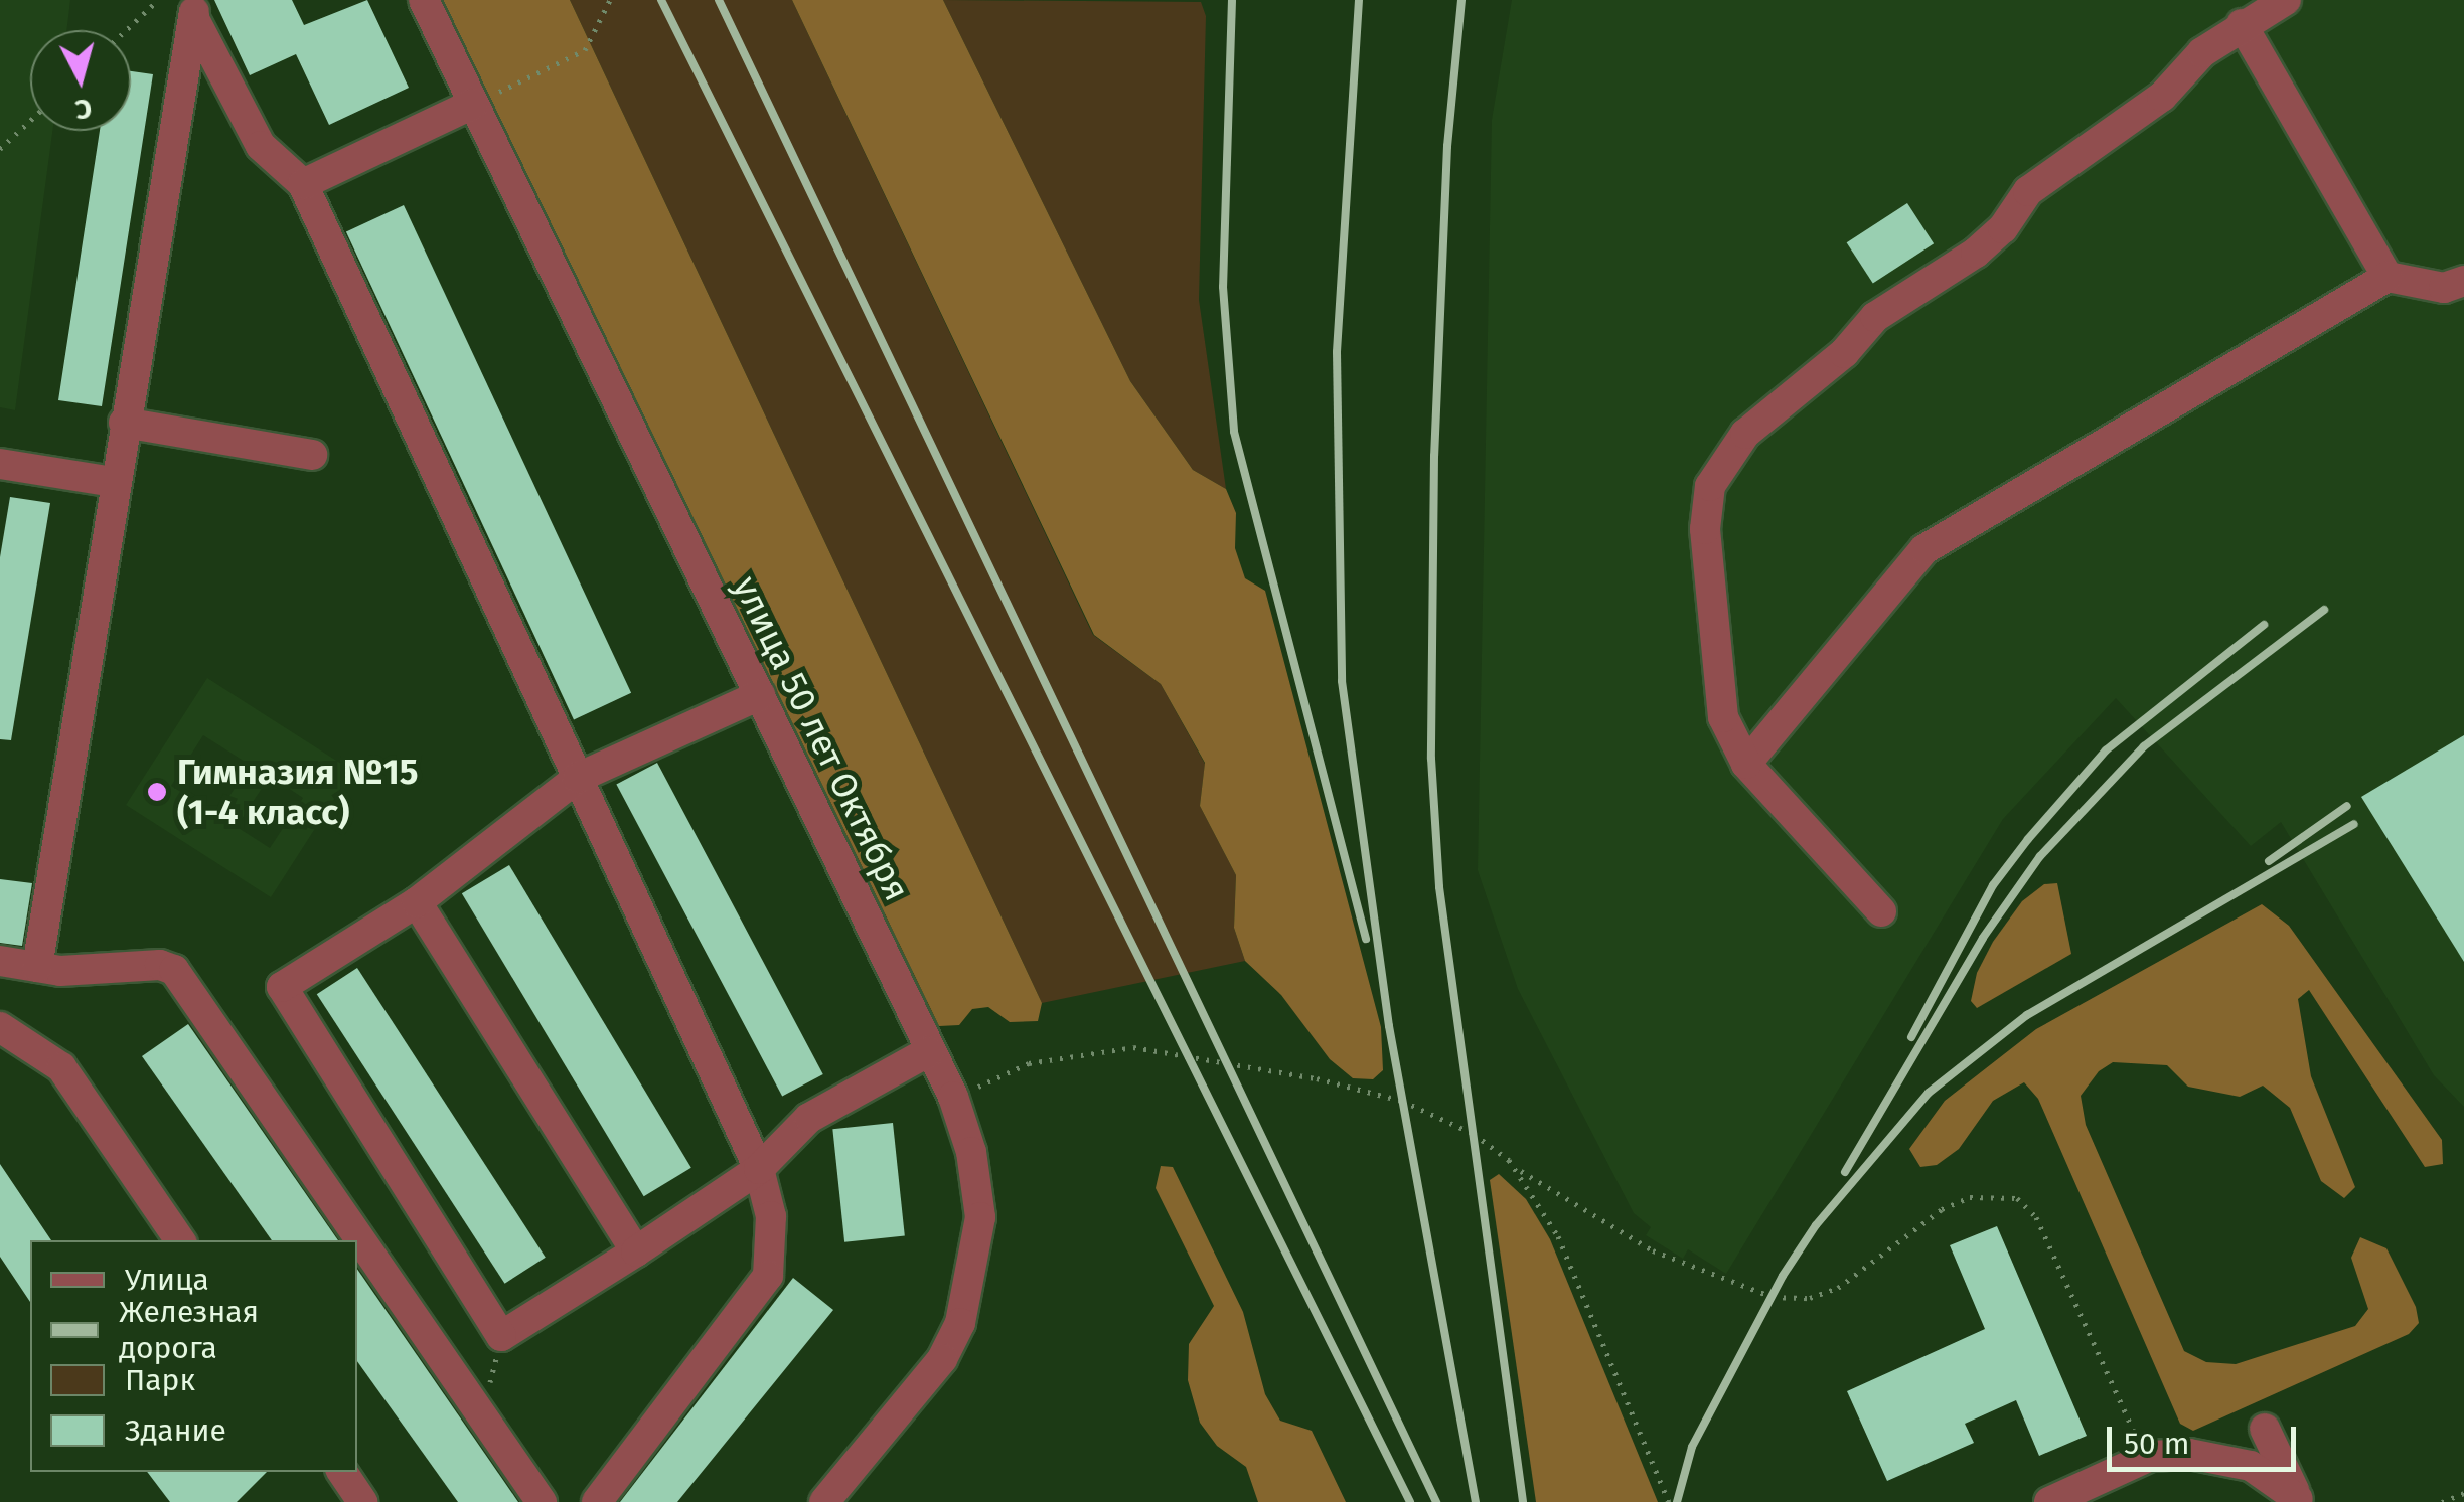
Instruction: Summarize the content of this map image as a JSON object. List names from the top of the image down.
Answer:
{
  "streets": {
    "street": ["улица 50 лет Октября"]
  },
  "places": ["Гимназия №15 (1-4 класс)"],
  "legend": [
    "Улица",
    "Железная дорога",
    "Парк",
    "Здание"
  ],
  "scale_bar": "50 m",
  "north": "bottom"
}
